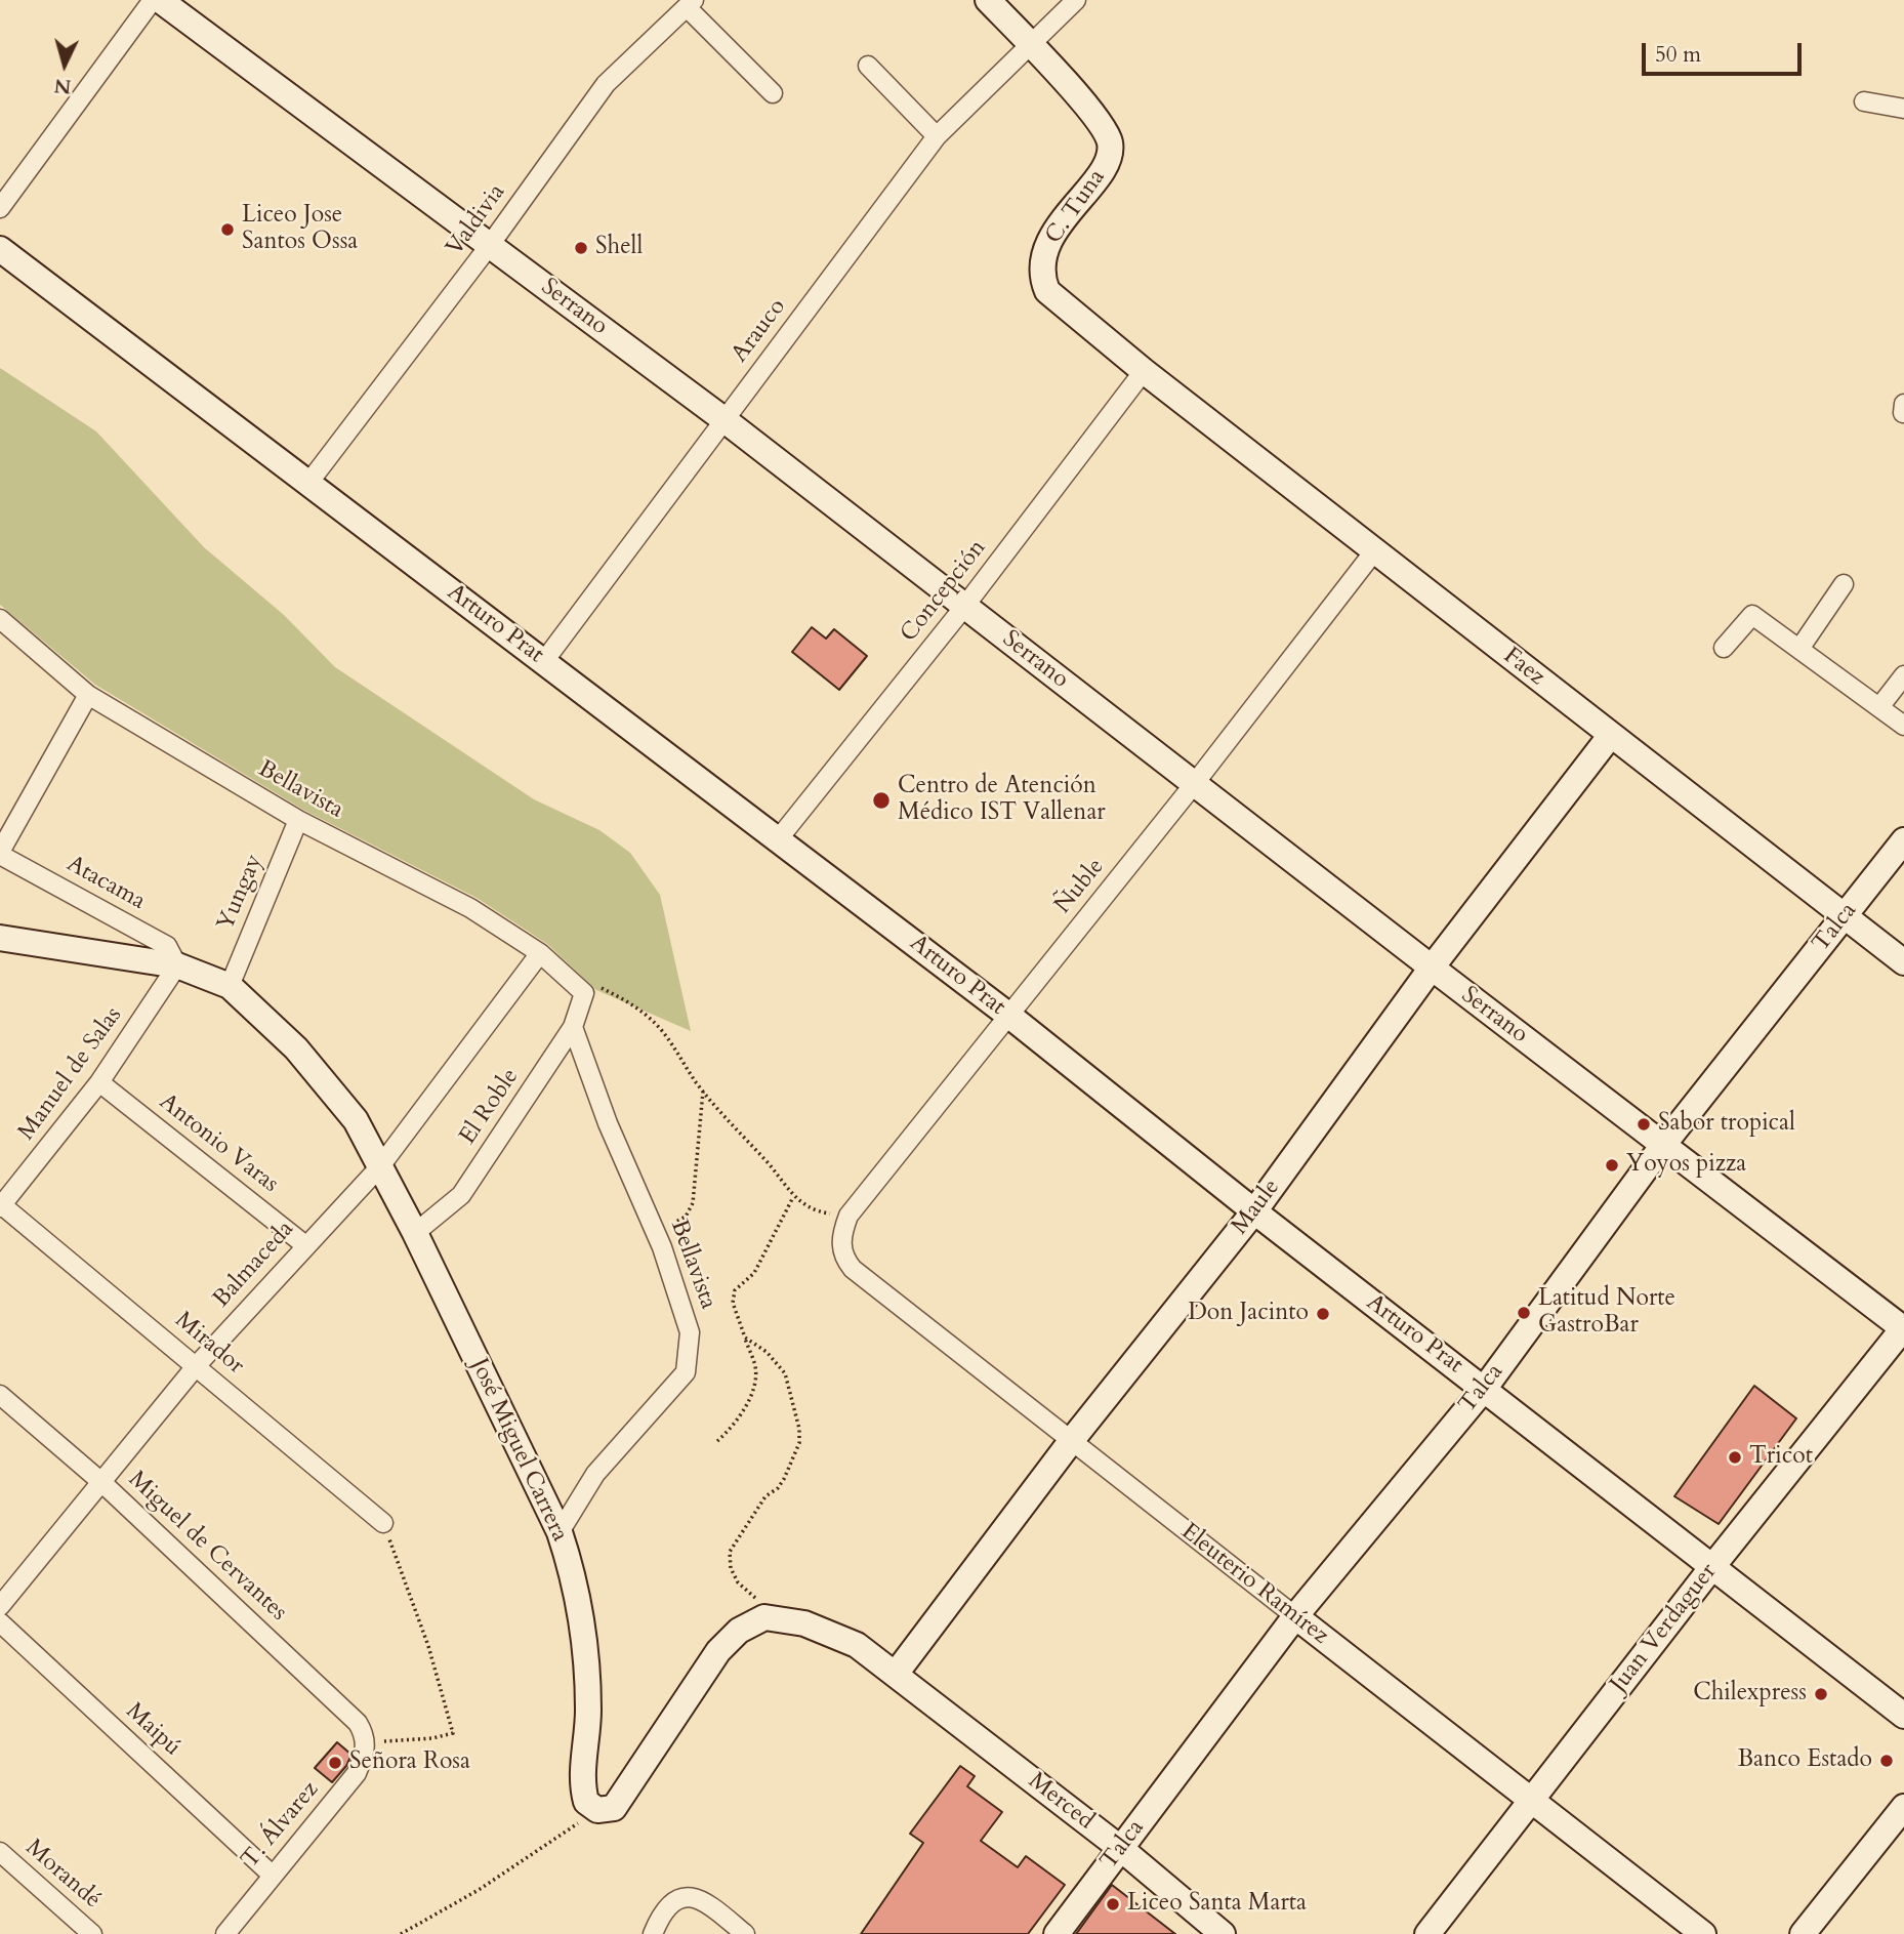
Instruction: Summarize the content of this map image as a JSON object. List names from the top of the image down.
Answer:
{
  "streets": {
    "main road": [
      "C. Tuna",
      "Serrano",
      "Arturo Prat",
      "Faez",
      "Talca",
      "Maule",
      "José Miguel Carrera",
      "Eleuterio Ramírez",
      "Juan Verdaguer",
      "Merced"
    ],
    "street": [
      "Valdivia",
      "Arauco",
      "Concepción",
      "Bellavista",
      "Atacama",
      "Ñuble",
      "Yungay",
      "Manuel de Salas",
      "El Roble",
      "Antonio Varas",
      "Balmaceda",
      "Mirador",
      "Miguel de Cervantes",
      "Maipú",
      "T. Álvarez",
      "Morandé"
    ]
  },
  "crossings": [
    ["C. Tuna", "Arauco"],
    ["C. Tuna", "Concepción"],
    ["C. Tuna", "Faez"],
    ["Valdivia", "Serrano"],
    ["Valdivia", "Arturo Prat"],
    ["Serrano", "Arauco"],
    ["Serrano", "Concepción"],
    ["Serrano", "Ñuble"],
    ["Serrano", "Talca"],
    ["Serrano", "Maule"],
    ["Serrano", "Juan Verdaguer"],
    ["Arauco", "Arturo Prat"],
    ["Concepción", "Arturo Prat"],
    ["Concepción", "Faez"],
    ["Arturo Prat", "Ñuble"],
    ["Arturo Prat", "Talca"],
    ["Arturo Prat", "Maule"],
    ["Arturo Prat", "Juan Verdaguer"],
    ["Faez", "Ñuble"],
    ["Faez", "Talca"],
    ["Faez", "Maule"],
    ["Bellavista", "Yungay"],
    ["Bellavista", "El Roble"],
    ["Bellavista", "Balmaceda"],
    ["Bellavista", "José Miguel Carrera"],
    ["Atacama", "Manuel de Salas"],
    ["Atacama", "José Miguel Carrera"],
    ["Ñuble", "Eleuterio Ramírez"],
    ["Yungay", "José Miguel Carrera"],
    ["Talca", "Eleuterio Ramírez"],
    ["Talca", "Merced"],
    ["Manuel de Salas", "Antonio Varas"],
    ["Manuel de Salas", "Mirador"],
    ["Manuel de Salas", "José Miguel Carrera"],
    ["El Roble", "José Miguel Carrera"],
    ["Antonio Varas", "Balmaceda"],
    ["Maule", "Eleuterio Ramírez"],
    ["Maule", "Merced"],
    ["Balmaceda", "Mirador"],
    ["Balmaceda", "José Miguel Carrera"],
    ["Balmaceda", "Miguel de Cervantes"],
    ["Miguel de Cervantes", "T. Álvarez"],
    ["Eleuterio Ramírez", "Juan Verdaguer"],
    ["Maipú", "T. Álvarez"]
  ],
  "places": [
    "Liceo Jose Santos Ossa",
    "Shell",
    "Centro de Atención Médico IST Vallenar",
    "Sabor tropical",
    "Yoyos pizza",
    "Latitud Norte GastroBar",
    "Don Jacinto",
    "Tricot",
    "Chilexpress",
    "Banco Estado",
    "Señora Rosa",
    "Liceo Santa Marta"
  ],
  "scale_bar": "50 m",
  "north": "bottom"
}
